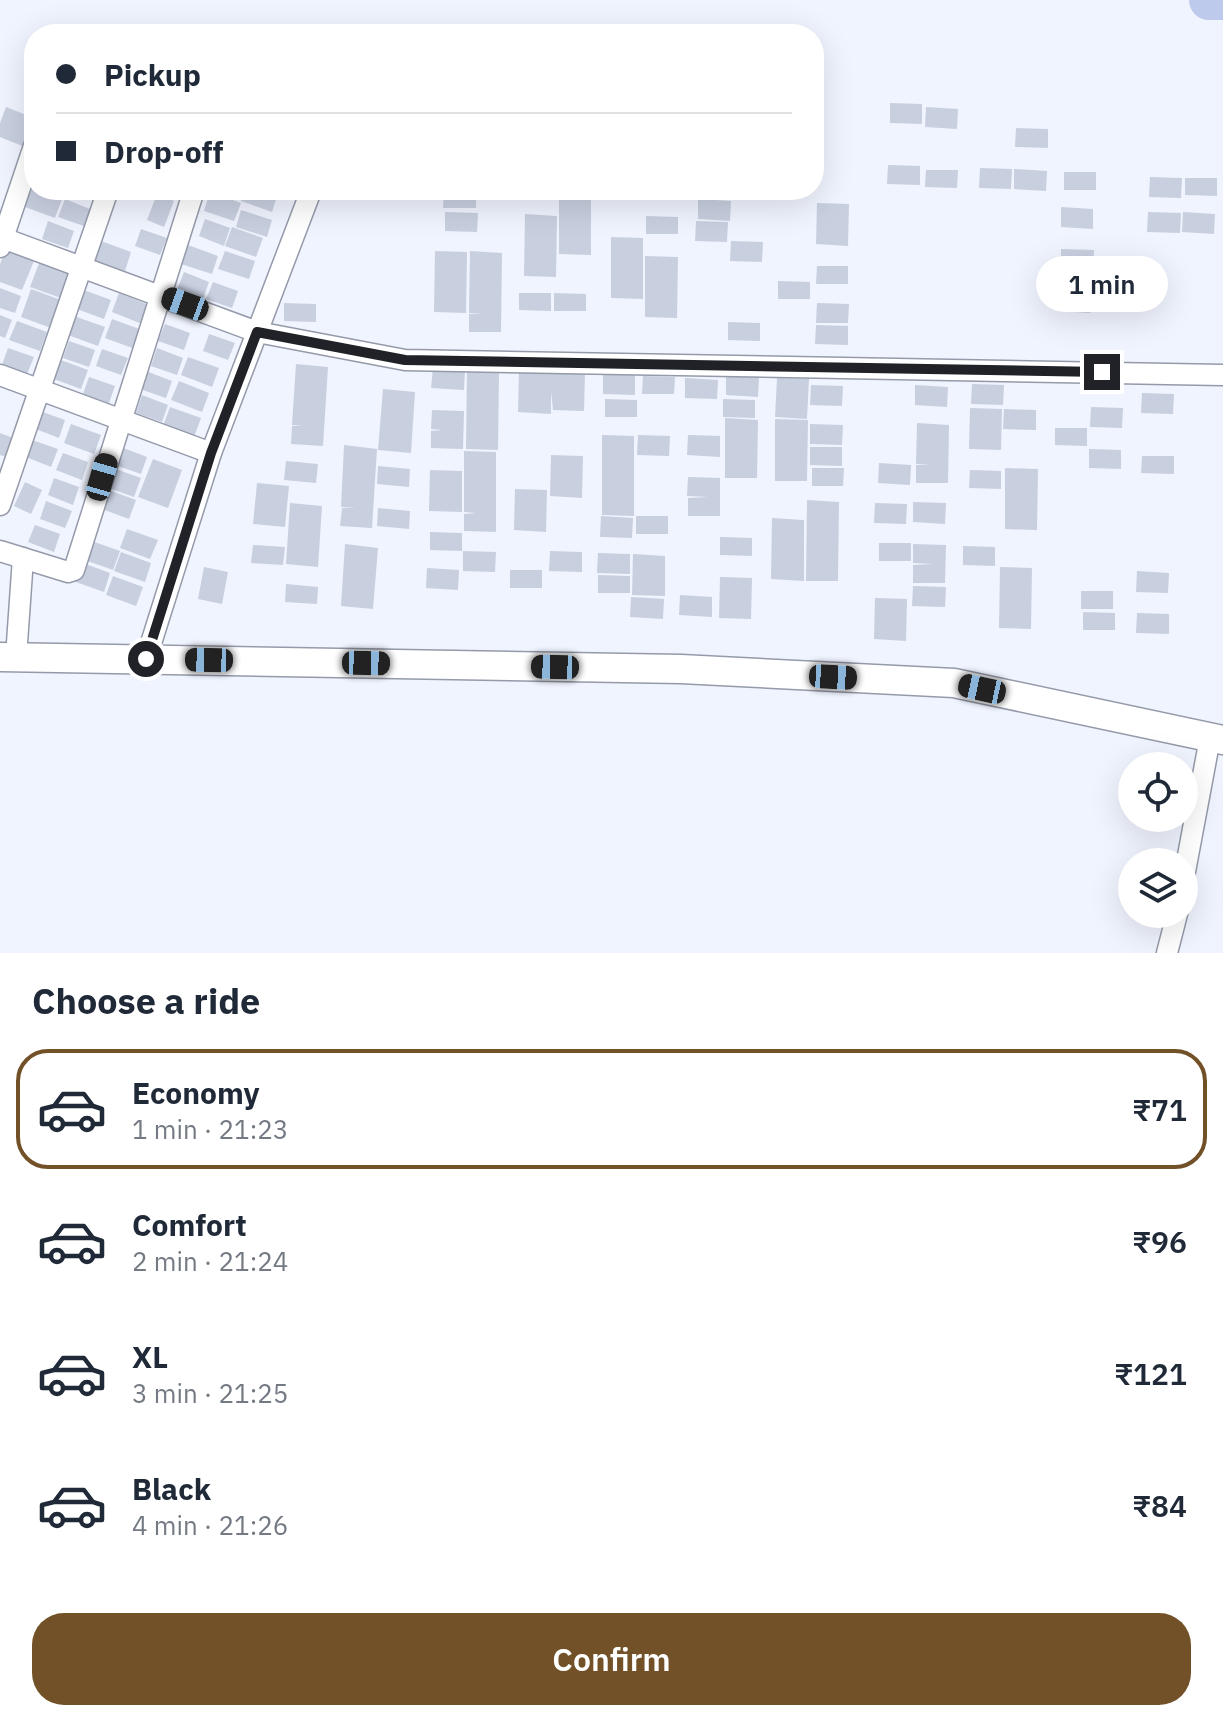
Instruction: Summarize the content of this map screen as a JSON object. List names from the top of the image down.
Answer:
{
  "page": {
    "banner": ["Pickup", "Drop-off"],
    "bubble": "1 min",
    "heading": "Choose a ride",
    "list": [
      {
        "name": "Economy",
        "note": "1 min · 21:23",
        "value": "₹71"
      },
      {
        "name": "Comfort",
        "note": "2 min · 21:24",
        "value": "₹96"
      },
      {
        "name": "XL",
        "note": "3 min · 21:25",
        "value": "₹121"
      },
      {
        "name": "Black",
        "note": "4 min · 21:26",
        "value": "₹84"
      }
    ],
    "buttons": "Confirm"
  }
}
